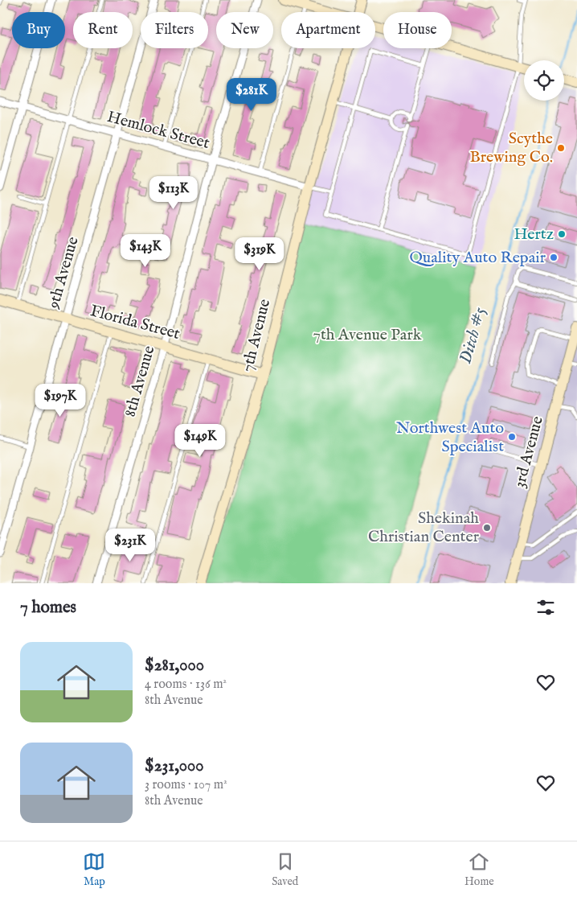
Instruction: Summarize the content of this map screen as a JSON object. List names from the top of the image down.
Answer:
{
  "streets": {
    "street": [
      "Hemlock Street",
      "9th Avenue",
      "Florida Street",
      "7th Avenue",
      "8th Avenue",
      "3rd Avenue"
    ]
  },
  "crossings": [
    ["Hemlock Street", "9th Avenue"],
    ["Hemlock Street", "7th Avenue"],
    ["Hemlock Street", "8th Avenue"],
    ["9th Avenue", "Florida Street"],
    ["Florida Street", "7th Avenue"],
    ["Florida Street", "8th Avenue"]
  ],
  "water": ["Ditch #5"],
  "parks": ["7th Avenue Park"],
  "places": [
    "Scythe Brewing Co.",
    "Hertz",
    "Quality Auto Repair",
    "Northwest Auto Specialist",
    "Shekinah Christian Center"
  ],
  "page": {
    "chip": [
      "Buy",
      "Rent",
      "Filters",
      "New",
      "Apartment",
      "House"
    ],
    "price": [
      "$281K",
      "$113K",
      "$143K",
      "$319K",
      "$197K",
      "$149K",
      "$231K"
    ],
    "heading": "7 homes",
    "list": [
      {
        "name": "$281,000",
        "note": "4 rooms · 136 m² · 8th Avenue"
      },
      {
        "name": "$231,000",
        "note": "3 rooms · 107 m² · 8th Avenue"
      }
    ],
    "tabs": ["Map", "Saved", "Home"]
  }
}
